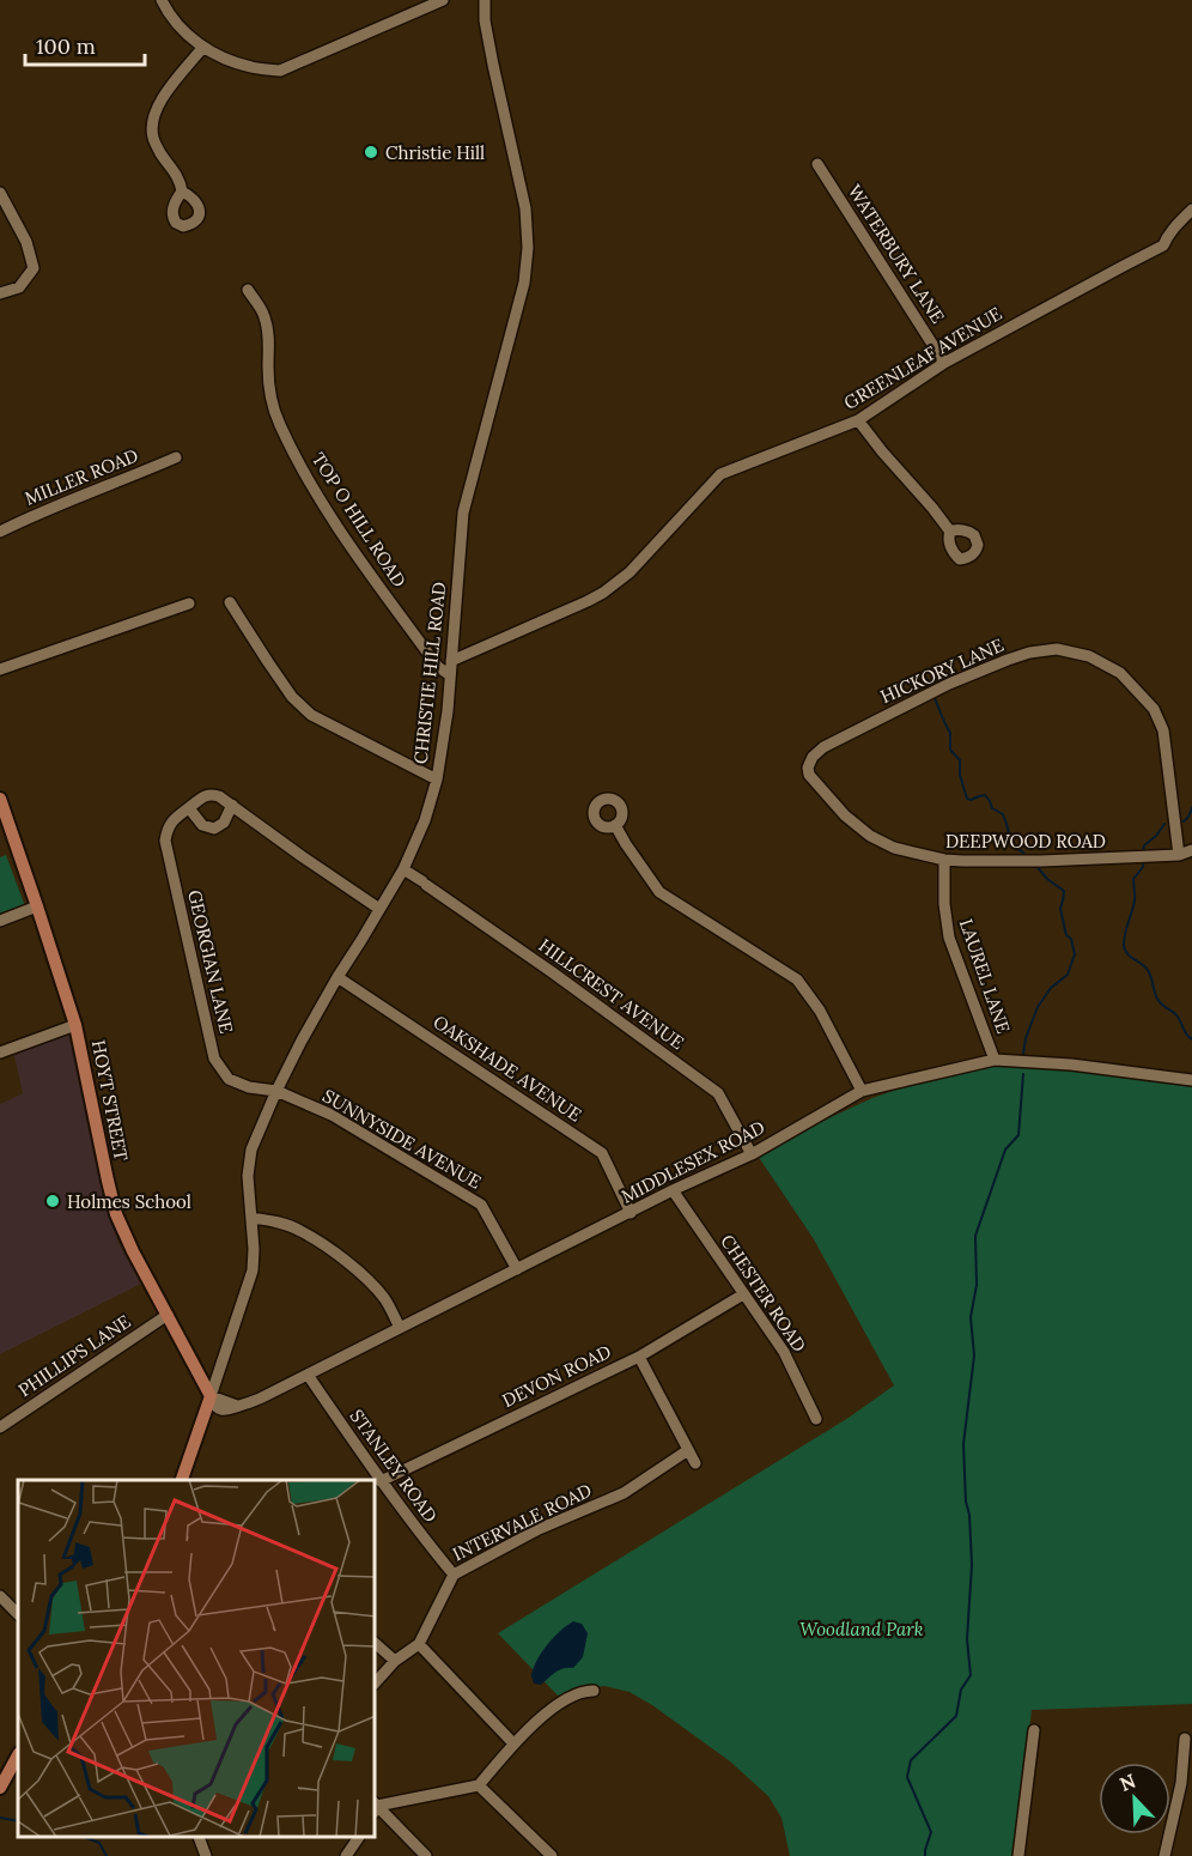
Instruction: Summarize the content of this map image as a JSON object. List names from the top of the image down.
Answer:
{
  "streets": {
    "main road": ["HOYT STREET"],
    "street": [
      "WATERBURY LANE",
      "GREENLEAF AVENUE",
      "MILLER ROAD",
      "TOP O HILL ROAD",
      "HICKORY LANE",
      "CHRISTIE HILL ROAD",
      "DEEPWOOD ROAD",
      "GEORGIAN LANE",
      "LAUREL LANE",
      "HILLCREST AVENUE",
      "OAKSHADE AVENUE",
      "SUNNYSIDE AVENUE",
      "MIDDLESEX ROAD",
      "CHESTER ROAD",
      "PHILLIPS LANE",
      "DEVON ROAD",
      "STANLEY ROAD",
      "INTERVALE ROAD"
    ]
  },
  "crossings": [
    ["WATERBURY LANE", "GREENLEAF AVENUE"],
    ["GREENLEAF AVENUE", "CHRISTIE HILL ROAD"],
    ["TOP O HILL ROAD", "CHRISTIE HILL ROAD"],
    ["HICKORY LANE", "DEEPWOOD ROAD"],
    ["CHRISTIE HILL ROAD", "GEORGIAN LANE"],
    ["CHRISTIE HILL ROAD", "HILLCREST AVENUE"],
    ["CHRISTIE HILL ROAD", "OAKSHADE AVENUE"],
    ["CHRISTIE HILL ROAD", "HOYT STREET"],
    ["CHRISTIE HILL ROAD", "SUNNYSIDE AVENUE"],
    ["CHRISTIE HILL ROAD", "MIDDLESEX ROAD"],
    ["DEEPWOOD ROAD", "LAUREL LANE"],
    ["GEORGIAN LANE", "SUNNYSIDE AVENUE"],
    ["LAUREL LANE", "MIDDLESEX ROAD"],
    ["HILLCREST AVENUE", "MIDDLESEX ROAD"],
    ["OAKSHADE AVENUE", "MIDDLESEX ROAD"],
    ["HOYT STREET", "MIDDLESEX ROAD"],
    ["HOYT STREET", "PHILLIPS LANE"],
    ["SUNNYSIDE AVENUE", "MIDDLESEX ROAD"],
    ["MIDDLESEX ROAD", "CHESTER ROAD"],
    ["MIDDLESEX ROAD", "STANLEY ROAD"],
    ["CHESTER ROAD", "DEVON ROAD"],
    ["DEVON ROAD", "STANLEY ROAD"],
    ["STANLEY ROAD", "INTERVALE ROAD"]
  ],
  "parks": ["Woodland Park"],
  "places": ["Christie Hill", "Holmes School"],
  "scale_bar": "100 m",
  "north": "top left"
}
